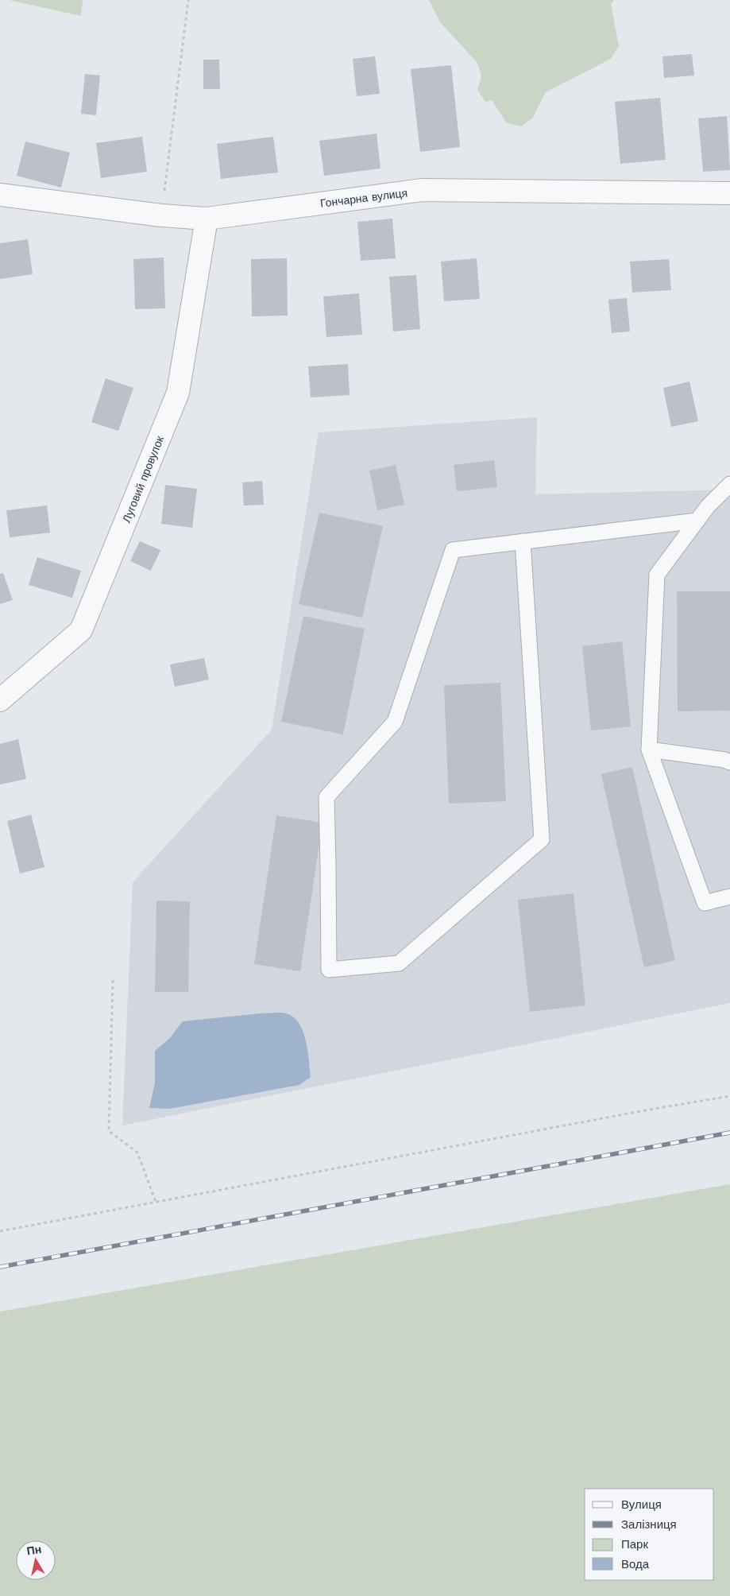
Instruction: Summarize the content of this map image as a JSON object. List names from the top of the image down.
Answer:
{
  "streets": {
    "street": ["Гончарна вулиця", "Луговий провулок"]
  },
  "crossings": [
    ["Гончарна вулиця", "Луговий провулок"]
  ],
  "legend": [
    "Вулиця",
    "Залізниця",
    "Парк",
    "Вода"
  ],
  "north": "top"
}
